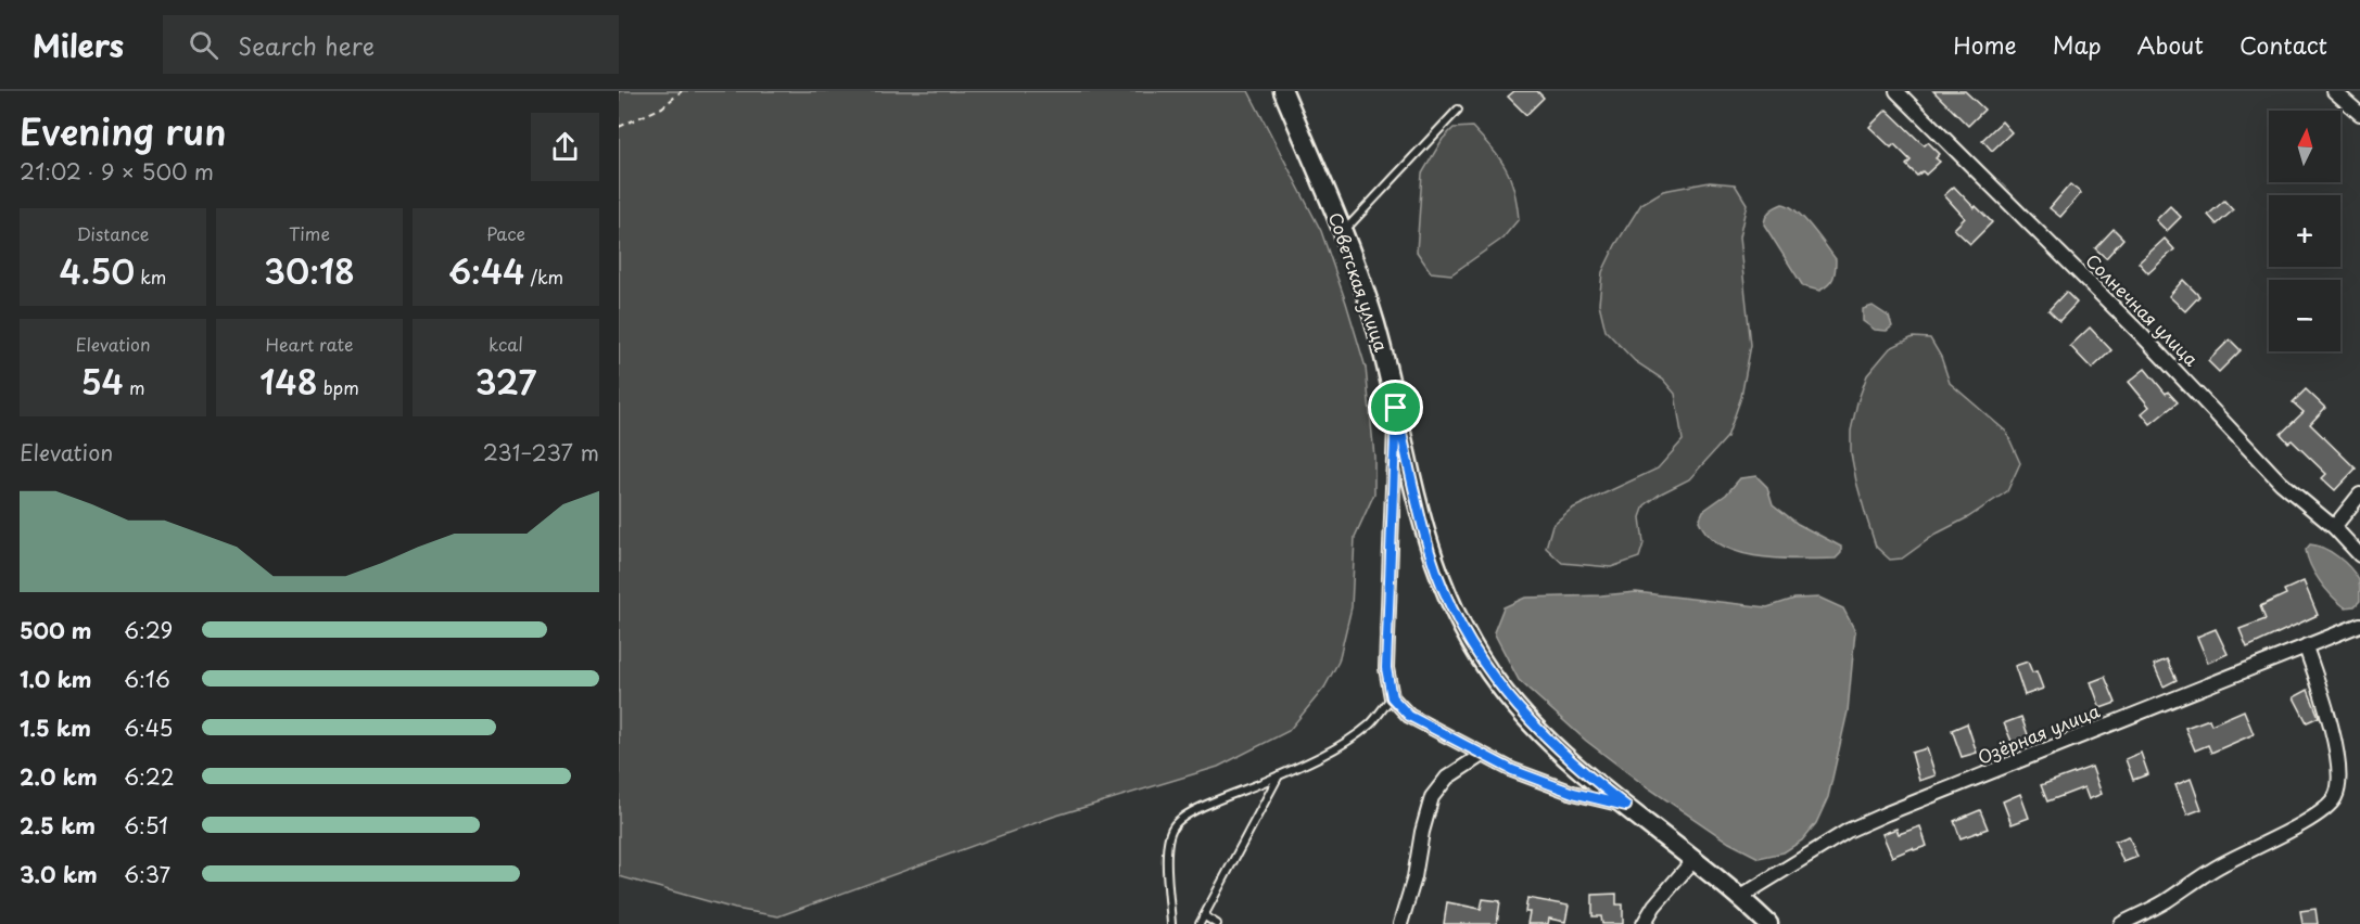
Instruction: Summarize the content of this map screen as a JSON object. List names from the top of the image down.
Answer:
{
  "streets": {
    "street": ["Советская улица", "Солнечная улица", "Озёрная улица"]
  },
  "crossings": [
    ["Советская улица", "Озёрная улица"]
  ],
  "north": "top",
  "page": {
    "header": "Milers",
    "search": "Search here",
    "nav": [
      "Home",
      "Map",
      "About",
      "Contact"
    ],
    "heading": ["Evening run", "21:02 · 9 × 500 m"],
    "map_buttons": ["+", "−"],
    "stats": [
      ["Distance", "4.50 km"],
      ["Time", "30:18"],
      ["Pace", "6:44 /km"],
      ["Elevation", "54 m"],
      ["Heart rate", "148 bpm"],
      ["kcal", "327"]
    ],
    "chart": ["Elevation", "231–237 m"],
    "list": [
      {
        "name": "500 m",
        "note": "6:29"
      },
      {
        "name": "1.0 km",
        "note": "6:16"
      },
      {
        "name": "1.5 km",
        "note": "6:45"
      },
      {
        "name": "2.0 km",
        "note": "6:22"
      },
      {
        "name": "2.5 km",
        "note": "6:51"
      },
      {
        "name": "3.0 km",
        "note": "6:37"
      }
    ]
  }
}
